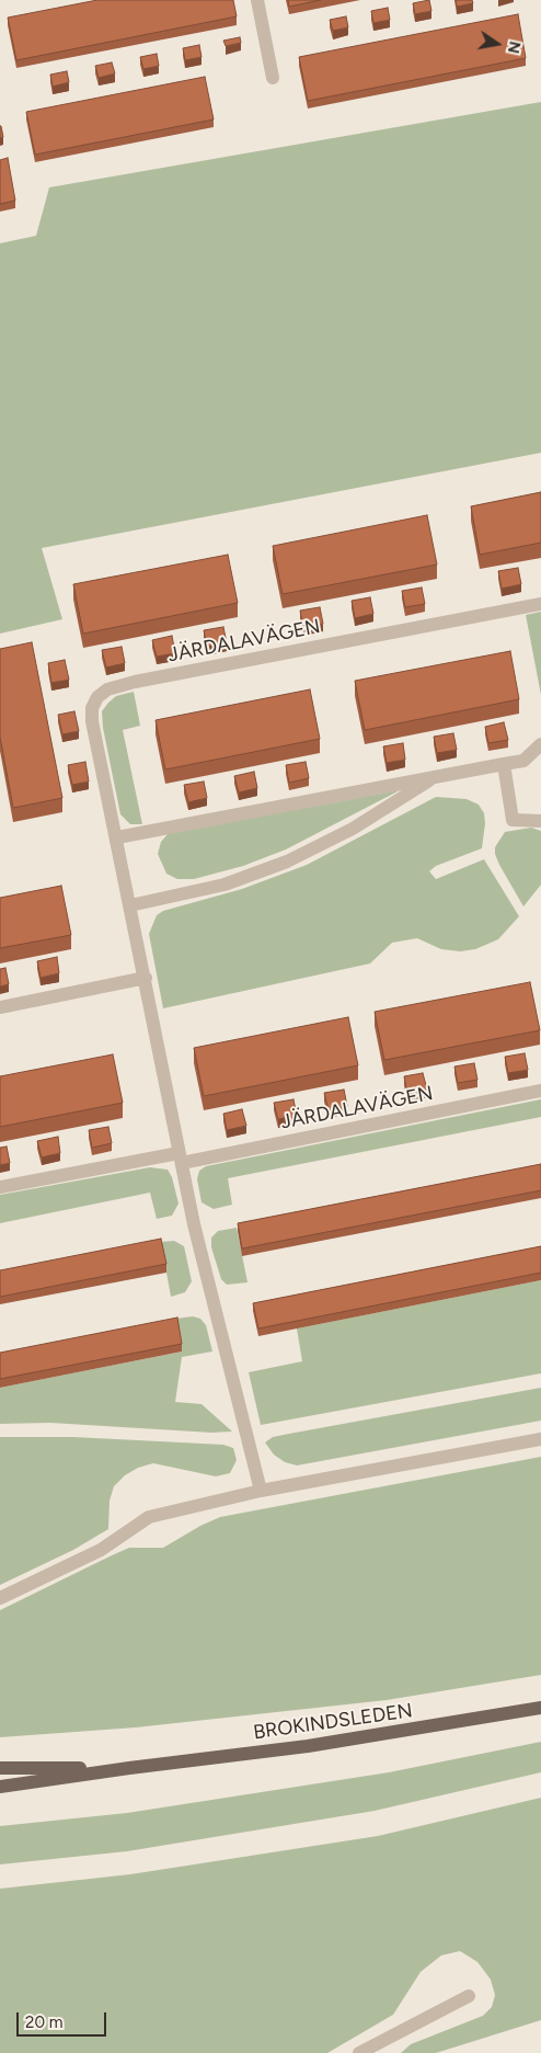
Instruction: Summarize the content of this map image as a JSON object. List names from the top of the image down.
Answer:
{
  "streets": {
    "main road": ["BROKINDSLEDEN"],
    "street": ["JÄRDALAVÄGEN"]
  },
  "scale_bar": "20 m",
  "north": "right"
}
